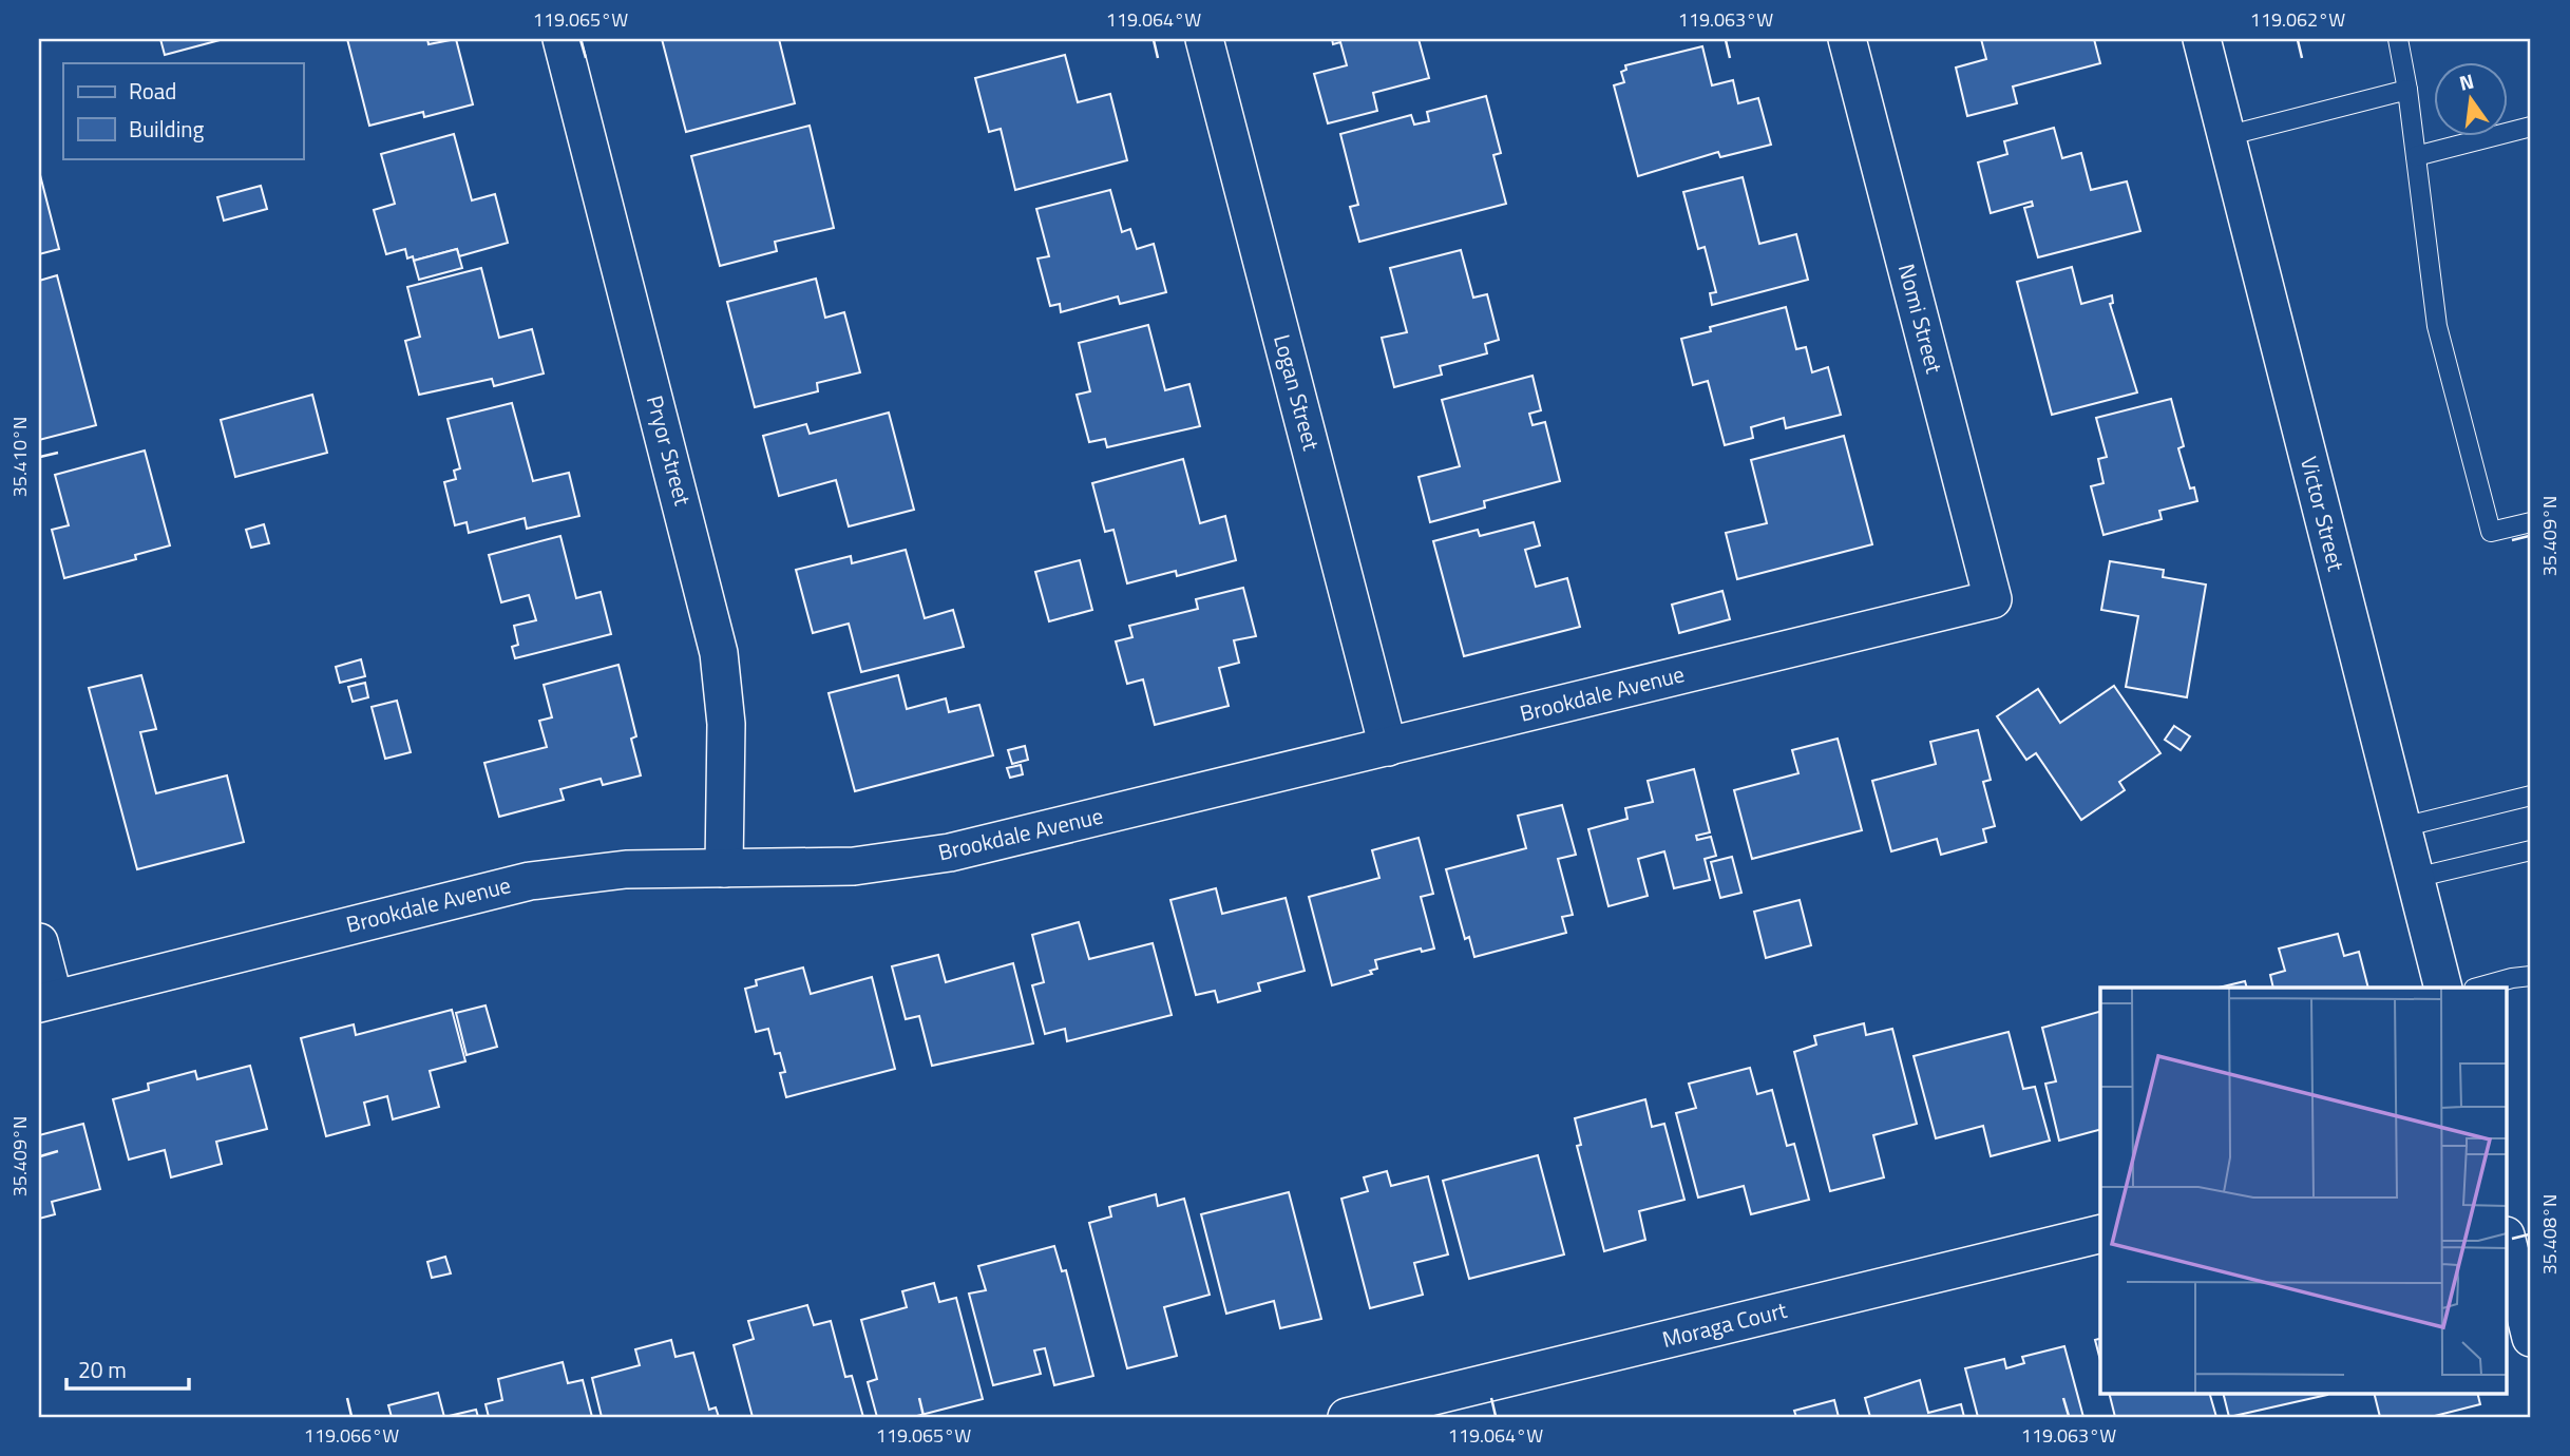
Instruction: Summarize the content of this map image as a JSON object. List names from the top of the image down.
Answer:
{
  "streets": {
    "street": [
      "Nomi Street",
      "Logan Street",
      "Pryor Street",
      "Victor Street",
      "Brookdale Avenue",
      "Moraga Court"
    ]
  },
  "crossings": [
    ["Nomi Street", "Brookdale Avenue"],
    ["Logan Street", "Brookdale Avenue"],
    ["Pryor Street", "Brookdale Avenue"]
  ],
  "legend": ["Road", "Building"],
  "scale_bar": "20 m",
  "north": "top",
  "coordinates": [
    "119.065°W",
    "119.064°W",
    "119.063°W",
    "119.062°W",
    "35.410°N",
    "35.409°N",
    "35.408°N",
    "119.066°W"
  ]
}
